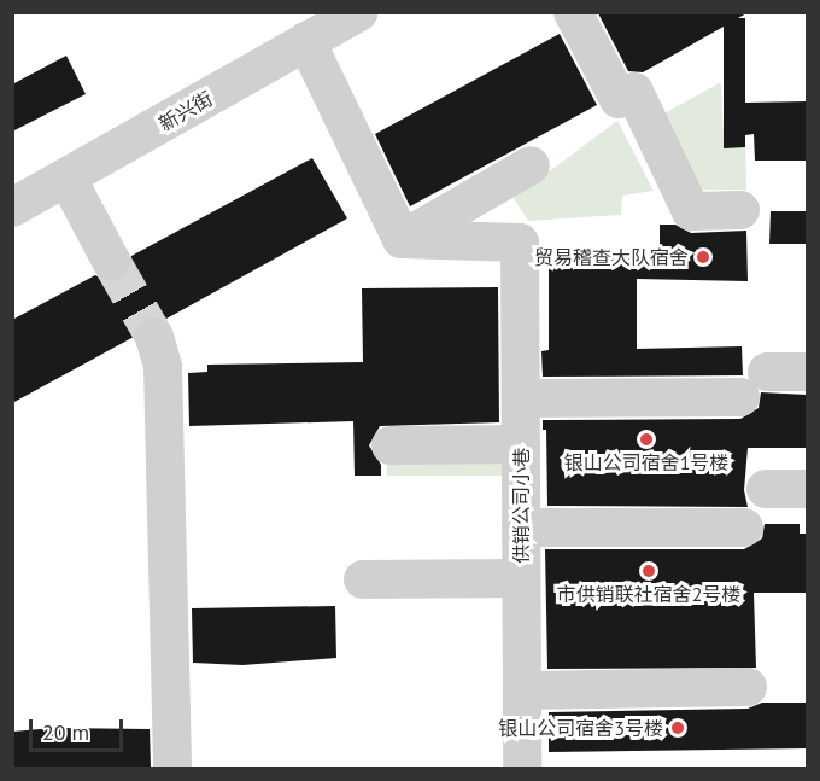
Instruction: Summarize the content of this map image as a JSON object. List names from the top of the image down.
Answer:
{
  "streets": {
    "street": ["新兴街", "供销公司小巷"]
  },
  "places": [
    "贸易稽查大队宿舍",
    "银山公司宿舍1号楼",
    "市供销联社宿舍2号楼",
    "银山公司宿舍3号楼"
  ],
  "scale_bar": "20 m"
}
